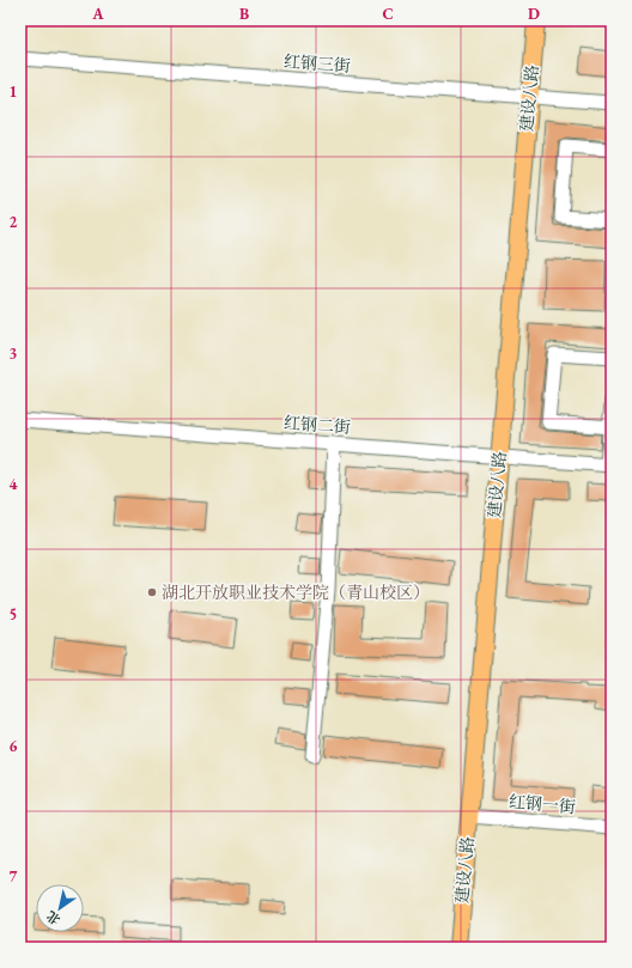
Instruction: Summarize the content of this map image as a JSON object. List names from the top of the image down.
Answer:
{
  "streets": {
    "main road": ["建设八路"],
    "street": ["红钢三街", "红钢二街", "红钢一街"]
  },
  "crossings": [
    ["红钢三街", "建设八路"],
    ["建设八路", "红钢二街"],
    ["建设八路", "红钢一街"]
  ],
  "places": ["湖北开放职业技术学院（青山校区）"],
  "north": "bottom left",
  "grid": {
    "columns": [
      "A",
      "B",
      "C",
      "D"
    ],
    "rows": [
      "1",
      "2",
      "3",
      "4",
      "5",
      "6",
      "7"
    ]
  }
}
